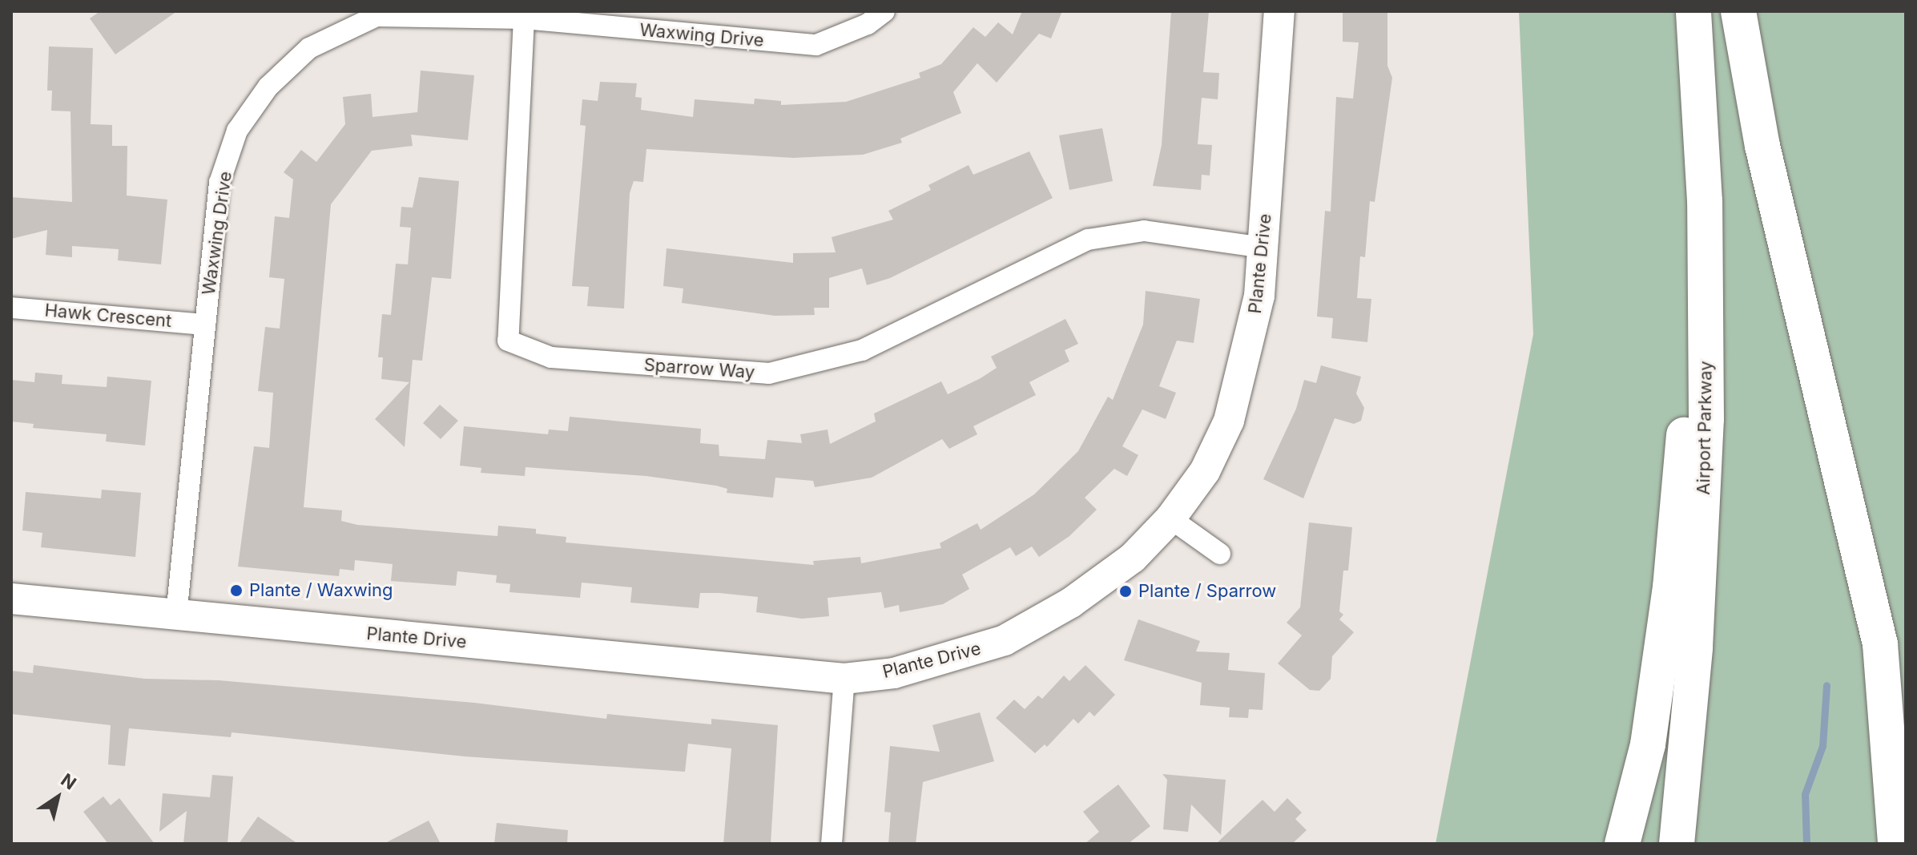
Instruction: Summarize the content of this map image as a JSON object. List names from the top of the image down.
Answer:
{
  "streets": {
    "highway": ["Airport Parkway"],
    "street": [
      "Waxwing Drive",
      "Plante Drive",
      "Hawk Crescent",
      "Sparrow Way"
    ]
  },
  "crossings": [
    ["Waxwing Drive", "Plante Drive"],
    ["Waxwing Drive", "Hawk Crescent"],
    ["Waxwing Drive", "Sparrow Way"],
    ["Plante Drive", "Sparrow Way"]
  ],
  "places": ["Plante / Waxwing", "Plante / Sparrow"],
  "north": "top right"
}
